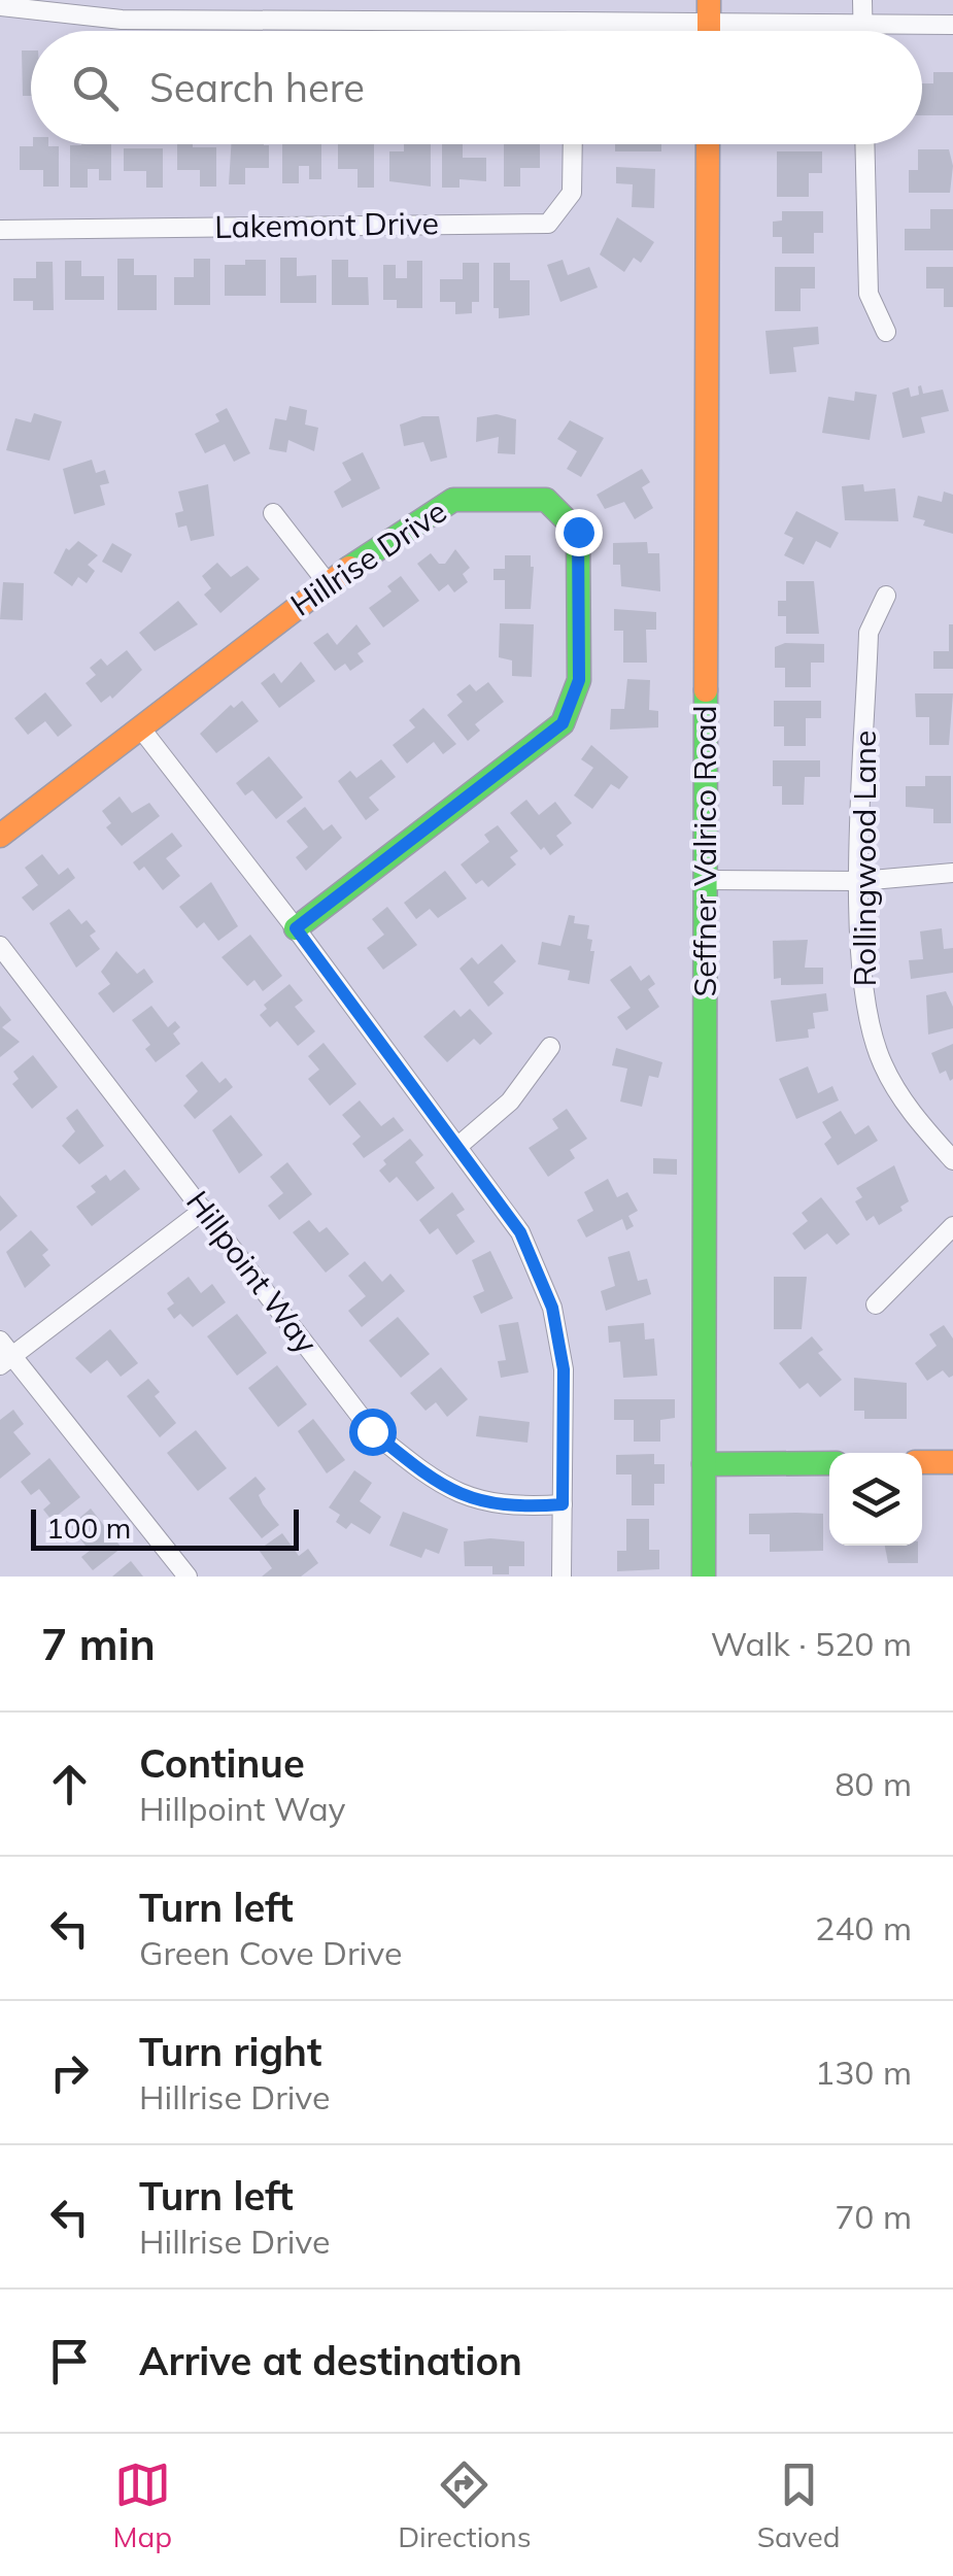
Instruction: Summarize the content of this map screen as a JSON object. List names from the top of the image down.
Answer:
{
  "streets": {
    "street": [
      "Lakemont Drive",
      "Hillrise Drive",
      "Seffner Valrico Road",
      "Rollingwood Lane",
      "Hillpoint Way"
    ]
  },
  "scale_bar": "100 m",
  "page": {
    "search": "Search here",
    "scale": "100 m",
    "heading": ["7 min", "Walk · 520 m"],
    "list": [
      ["Continue", "Hillpoint Way", "80 m"],
      ["Turn left", "Green Cove Drive", "240 m"],
      ["Turn right", "Hillrise Drive", "130 m"],
      ["Turn left", "Hillrise Drive", "70 m"],
      "Arrive at destination"
    ],
    "nav": ["Map", "Directions", "Saved"]
  }
}
